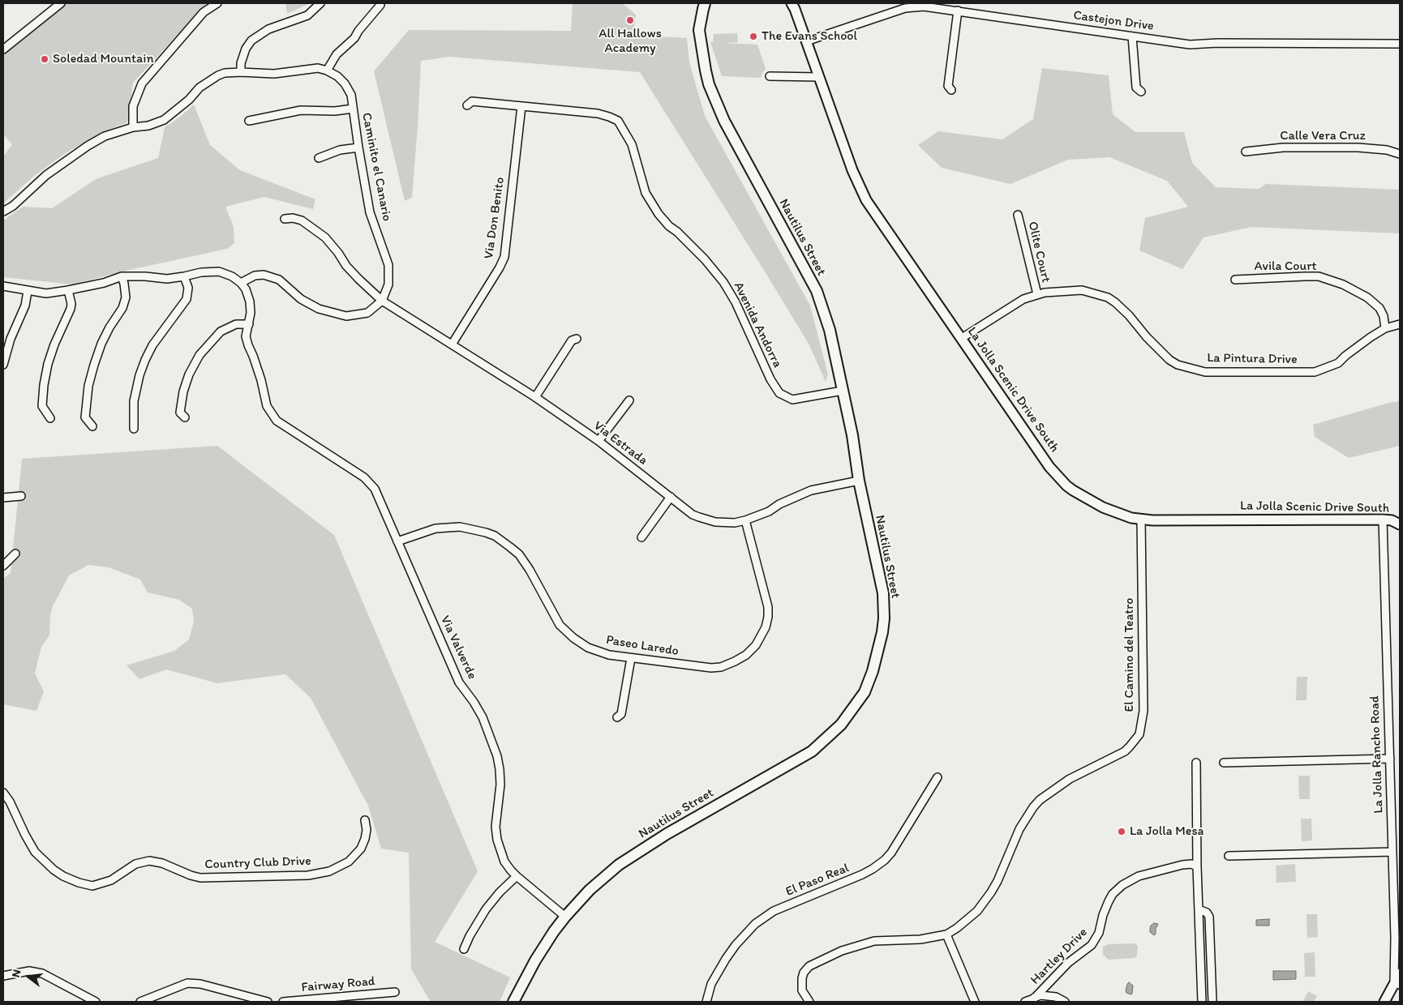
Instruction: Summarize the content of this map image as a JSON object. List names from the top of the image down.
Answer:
{
  "streets": {
    "main road": ["Nautilus Street"],
    "street": [
      "Castejon Drive",
      "Calle Vera Cruz",
      "Caminito el Canario",
      "Via Don Benito",
      "Olite Court",
      "Avila Court",
      "Avenida Andorra",
      "La Pintura Drive",
      "La Jolla Scenic Drive South",
      "Via Estrada",
      "Paseo Laredo",
      "Via Valverde",
      "El Camino del Teatro",
      "La Jolla Rancho Road",
      "Country Club Drive",
      "El Paso Real",
      "Hartley Drive",
      "Fairway Road"
    ]
  },
  "crossings": [
    ["Castejon Drive", "La Jolla Scenic Drive South"],
    ["Caminito el Canario", "Via Estrada"],
    ["Via Don Benito", "Avenida Andorra"],
    ["Via Don Benito", "Via Estrada"],
    ["Nautilus Street", "Avenida Andorra"],
    ["Nautilus Street", "Via Estrada"],
    ["Nautilus Street", "Via Valverde"],
    ["Olite Court", "La Pintura Drive"],
    ["Avila Court", "La Pintura Drive"],
    ["La Pintura Drive", "La Jolla Scenic Drive South"],
    ["La Jolla Scenic Drive South", "El Camino del Teatro"],
    ["La Jolla Scenic Drive South", "La Jolla Rancho Road"],
    ["Via Estrada", "Paseo Laredo"],
    ["Paseo Laredo", "Via Valverde"]
  ],
  "places": [
    "All Hallows Academy",
    "The Evans School",
    "Soledad Mountain",
    "La Jolla Mesa"
  ],
  "north": "left"
}
